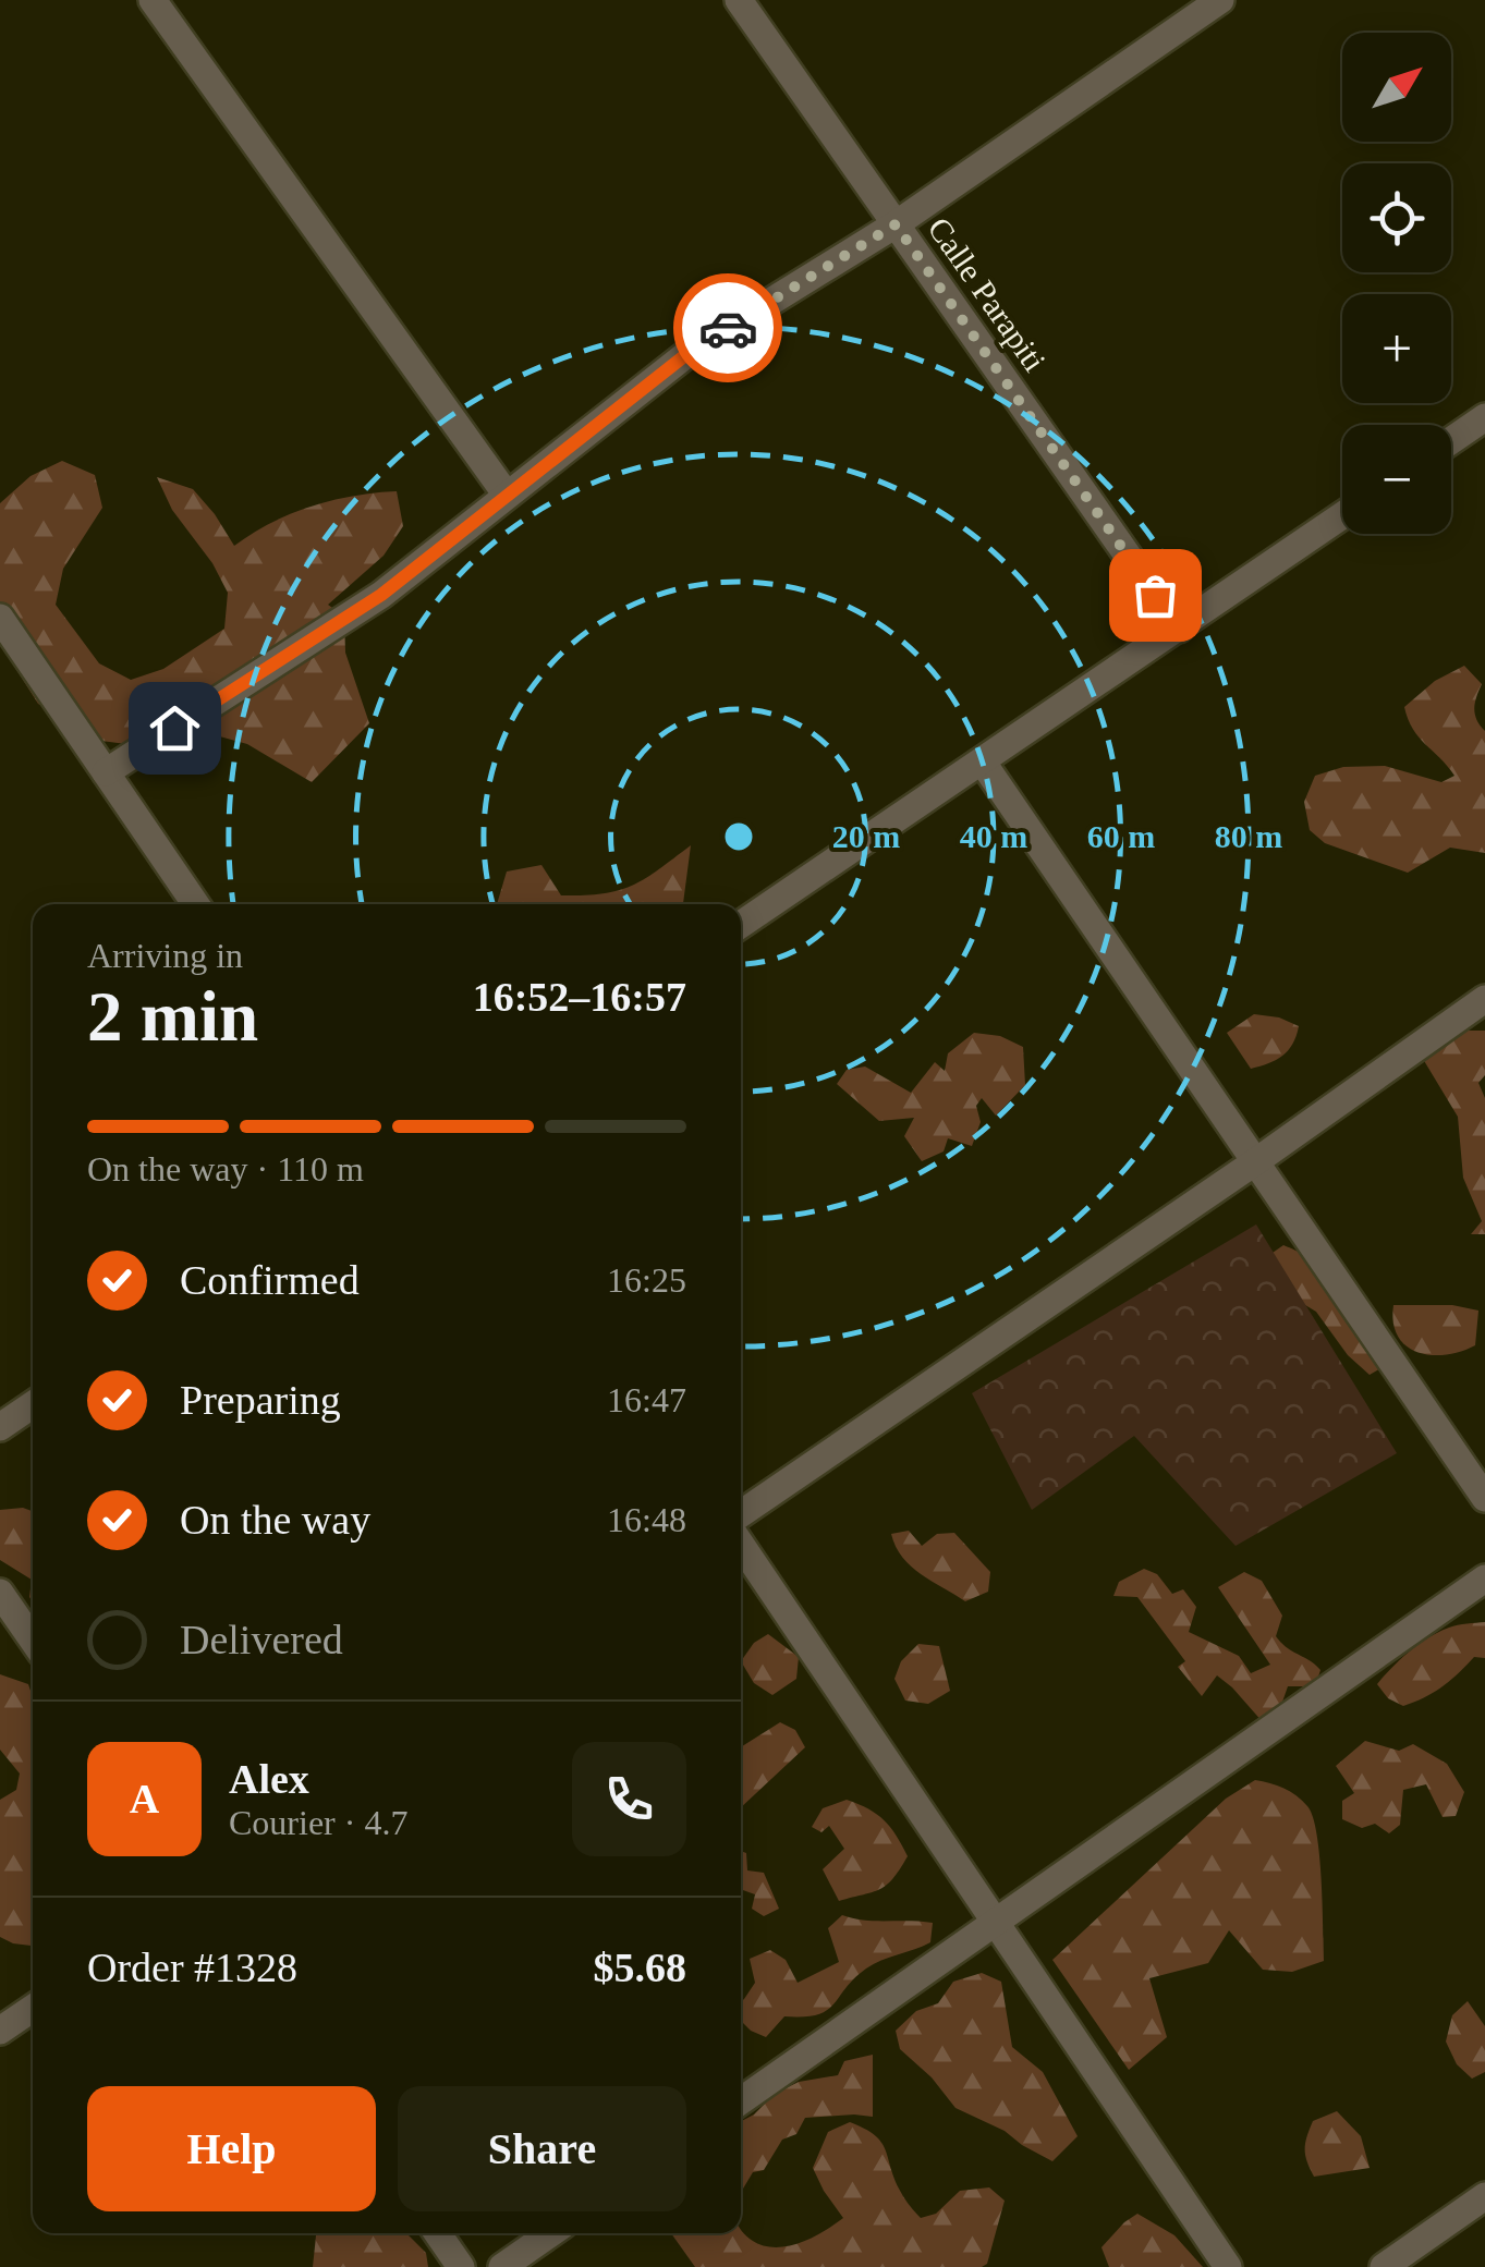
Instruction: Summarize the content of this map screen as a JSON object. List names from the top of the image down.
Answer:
{
  "streets": {
    "street": ["Calle Parapiti"]
  },
  "north": "top right",
  "page": {
    "map_buttons": ["+", "−"],
    "heading": ["2 min", "Arriving in", "16:52–16:57"],
    "panel": [
      "Alex",
      "Courier · 4.7",
      "Order #1328",
      "$5.68"
    ],
    "bar": "On the way · 110 m",
    "list": [
      ["Confirmed", "16:25"],
      ["Preparing", "16:47"],
      ["On the way", "16:48"],
      "Delivered"
    ],
    "round": "A",
    "buttons": ["Help", "Share"]
  },
  "rings": [
    "20 m",
    "40 m",
    "60 m",
    "80 m"
  ]
}
